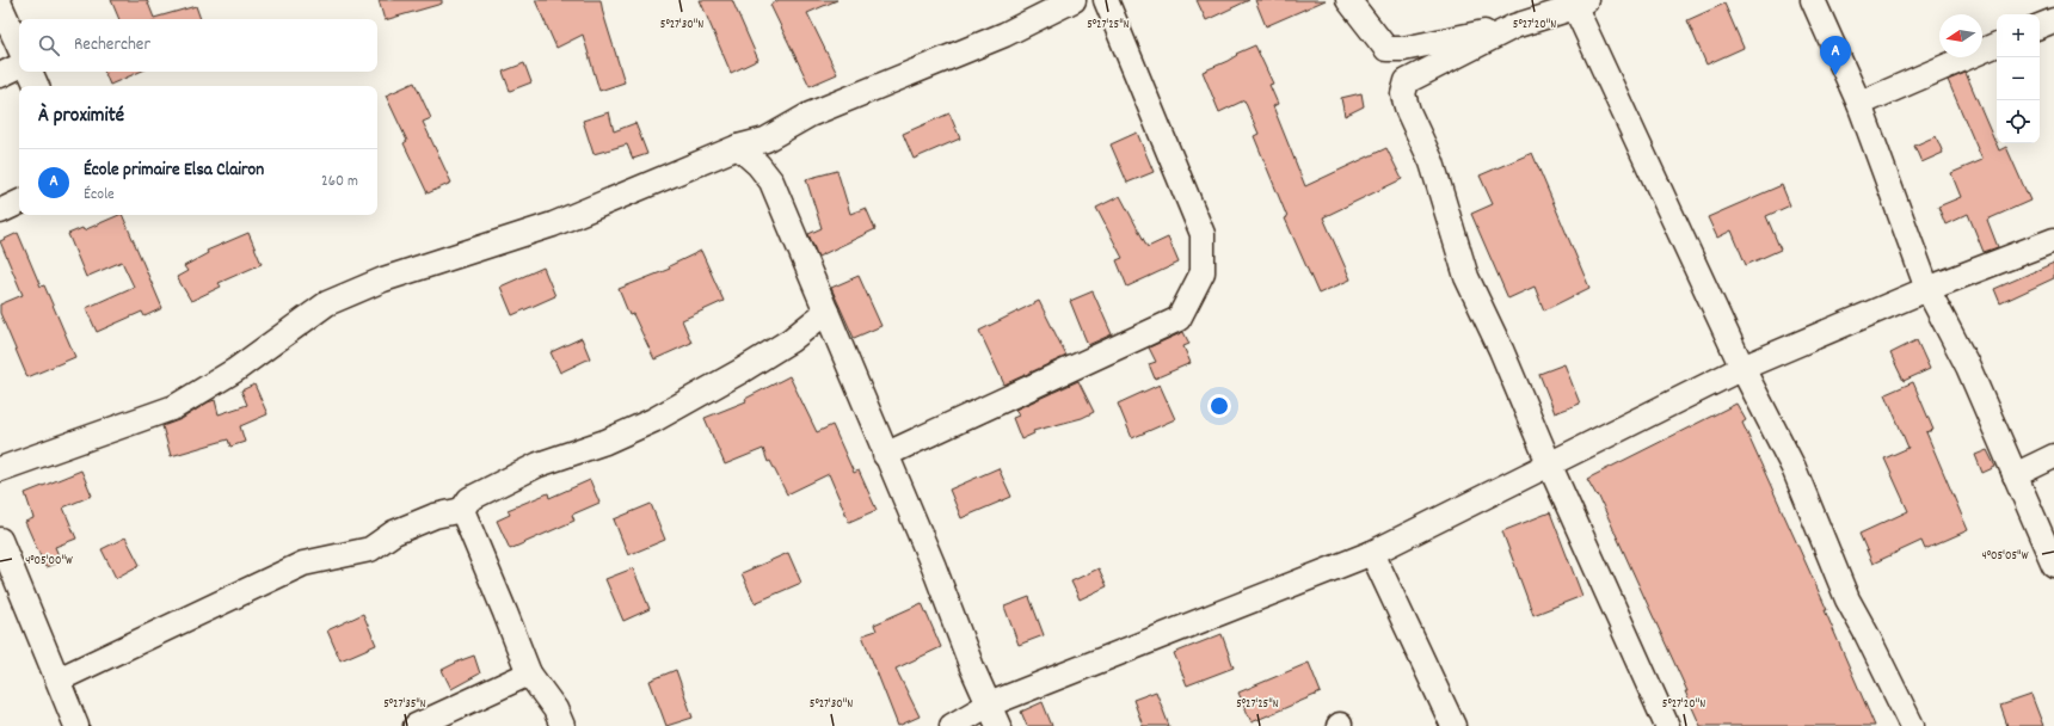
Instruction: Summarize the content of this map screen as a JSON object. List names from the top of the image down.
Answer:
{
  "north": "left",
  "page": {
    "map_buttons": ["+", "−"],
    "search": "Rechercher",
    "pins": "A",
    "heading": "À proximité",
    "list": [
      {
        "mark": "A",
        "name": "École primaire Elsa Clairon",
        "note": "École",
        "value": "260 m"
      }
    ]
  },
  "coordinates": [
    "5°27'30\"N",
    "5°27'25\"N",
    "5°27'20\"N",
    "4°05'05\"W",
    "4°05'00\"W",
    "5°27'35\"N"
  ]
}
